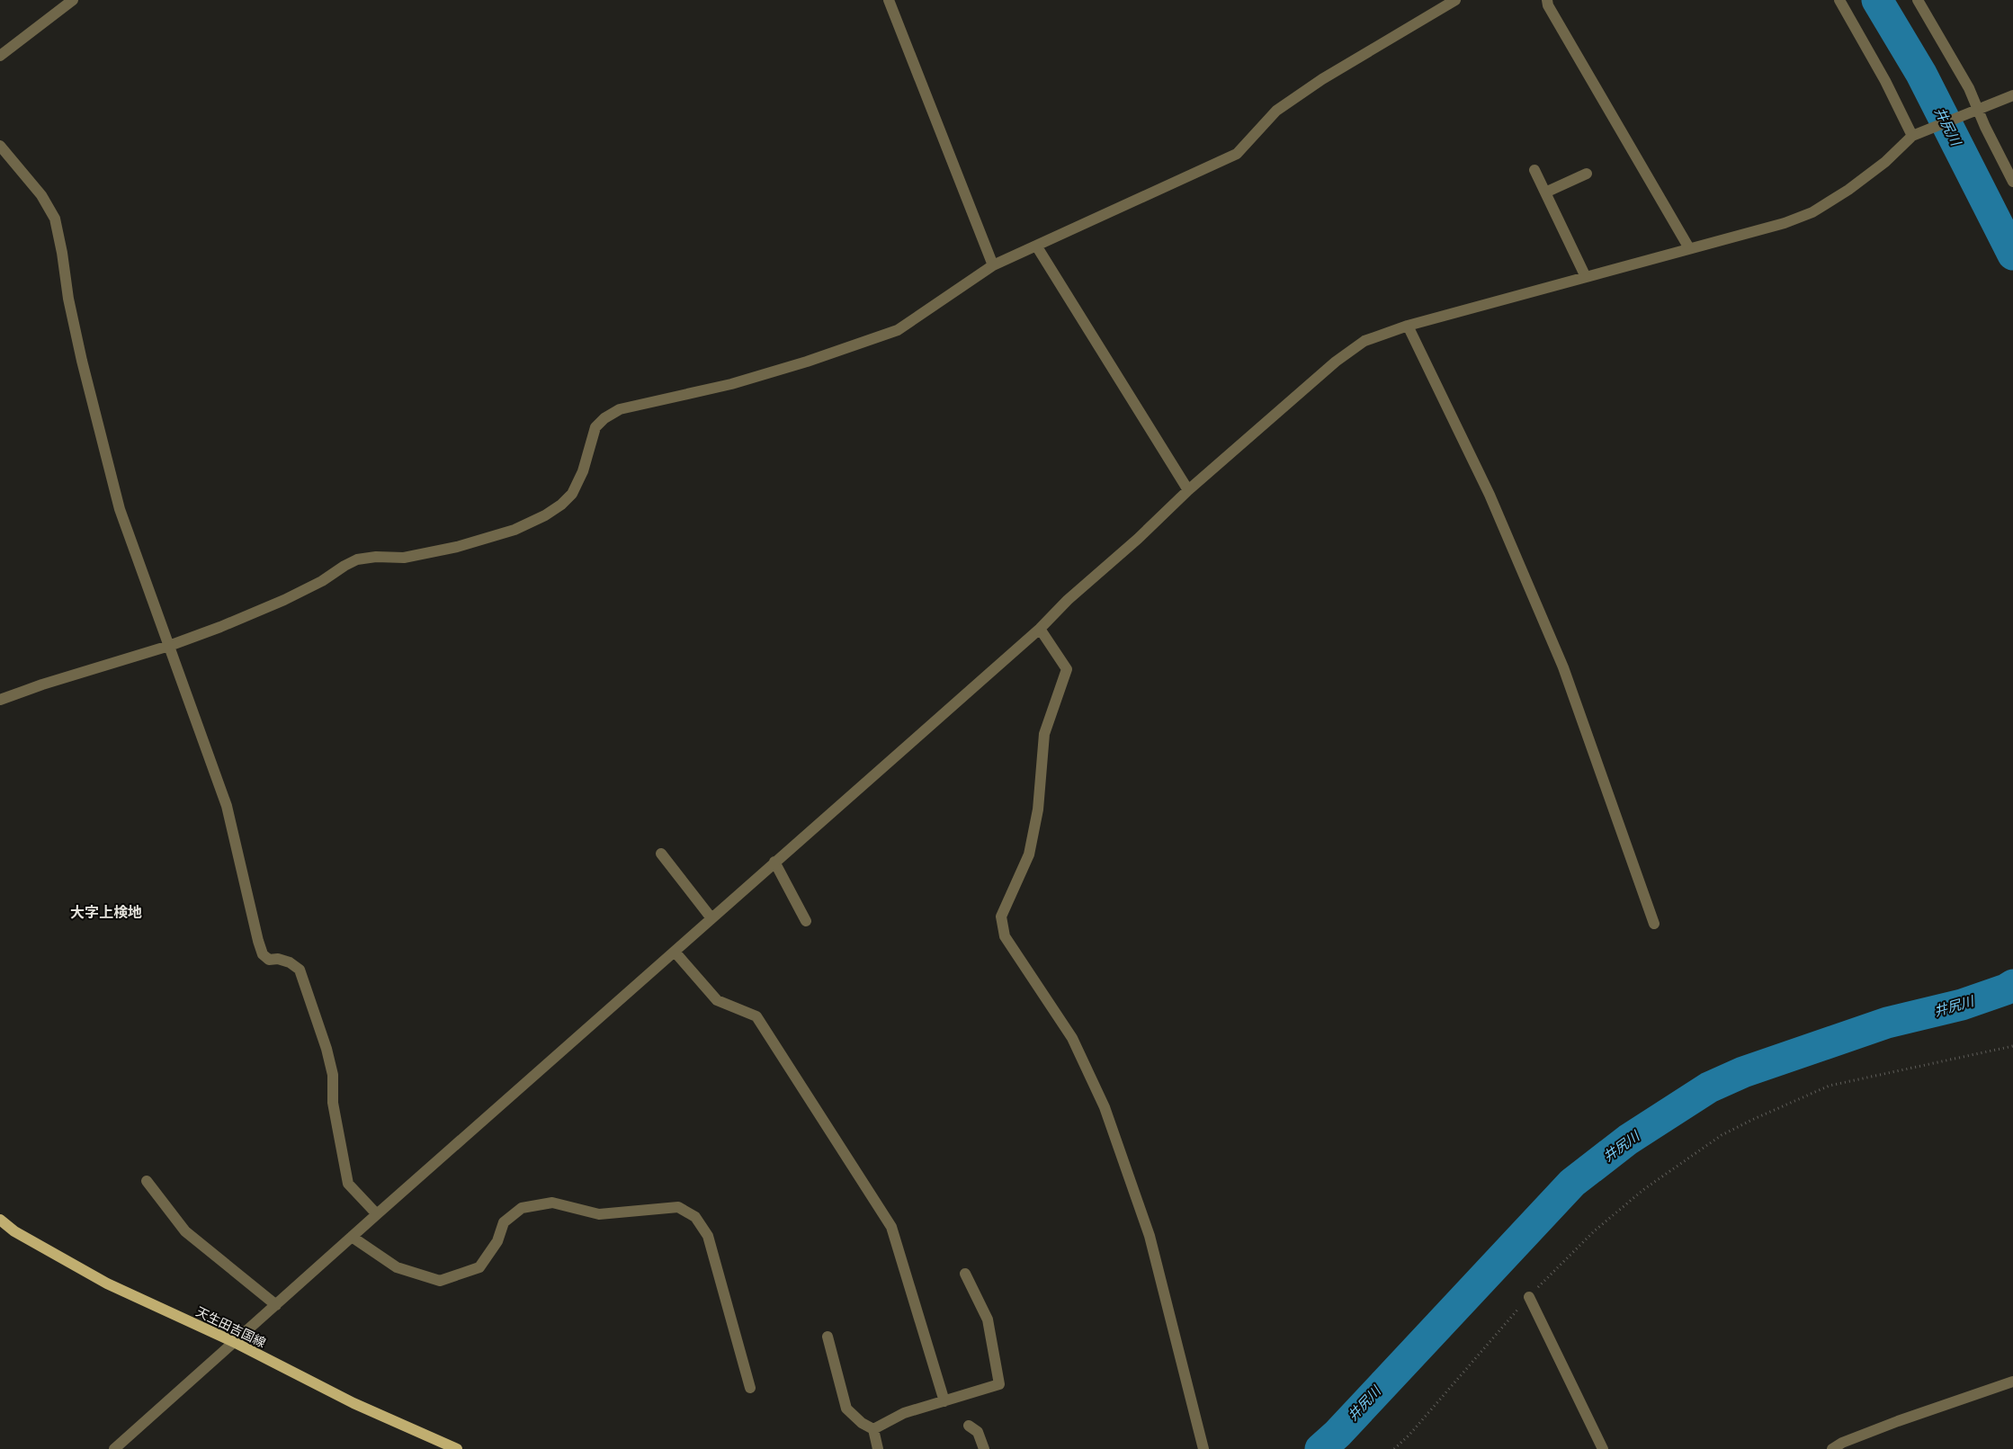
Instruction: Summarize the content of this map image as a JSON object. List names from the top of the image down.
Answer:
{
  "streets": {
    "main road": ["天生田吉国線"]
  },
  "districts": ["大字上検地"],
  "water": ["井尻川"]
}
